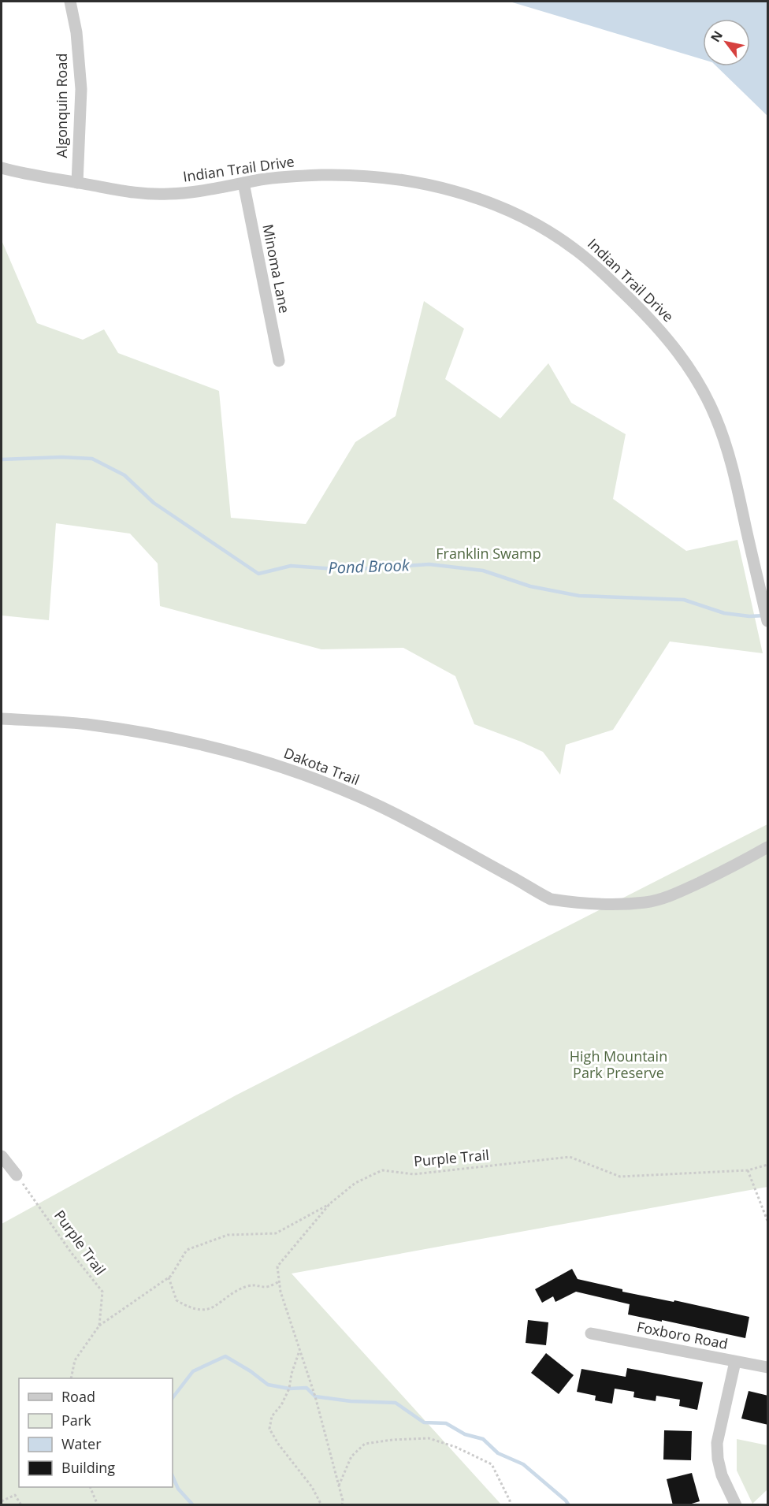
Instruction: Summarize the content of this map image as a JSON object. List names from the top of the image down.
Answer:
{
  "streets": {
    "street": [
      "Algonquin Road",
      "Indian Trail Drive",
      "Minoma Lane",
      "Dakota Trail",
      "Foxboro Road"
    ],
    "path": ["Purple Trail"]
  },
  "crossings": [
    ["Algonquin Road", "Indian Trail Drive"],
    ["Indian Trail Drive", "Minoma Lane"]
  ],
  "water": ["Pond Brook"],
  "parks": ["Franklin Swamp", "High Mountain Park Preserve"],
  "legend": [
    "Road",
    "Park",
    "Water",
    "Building"
  ],
  "north": "top left"
}
